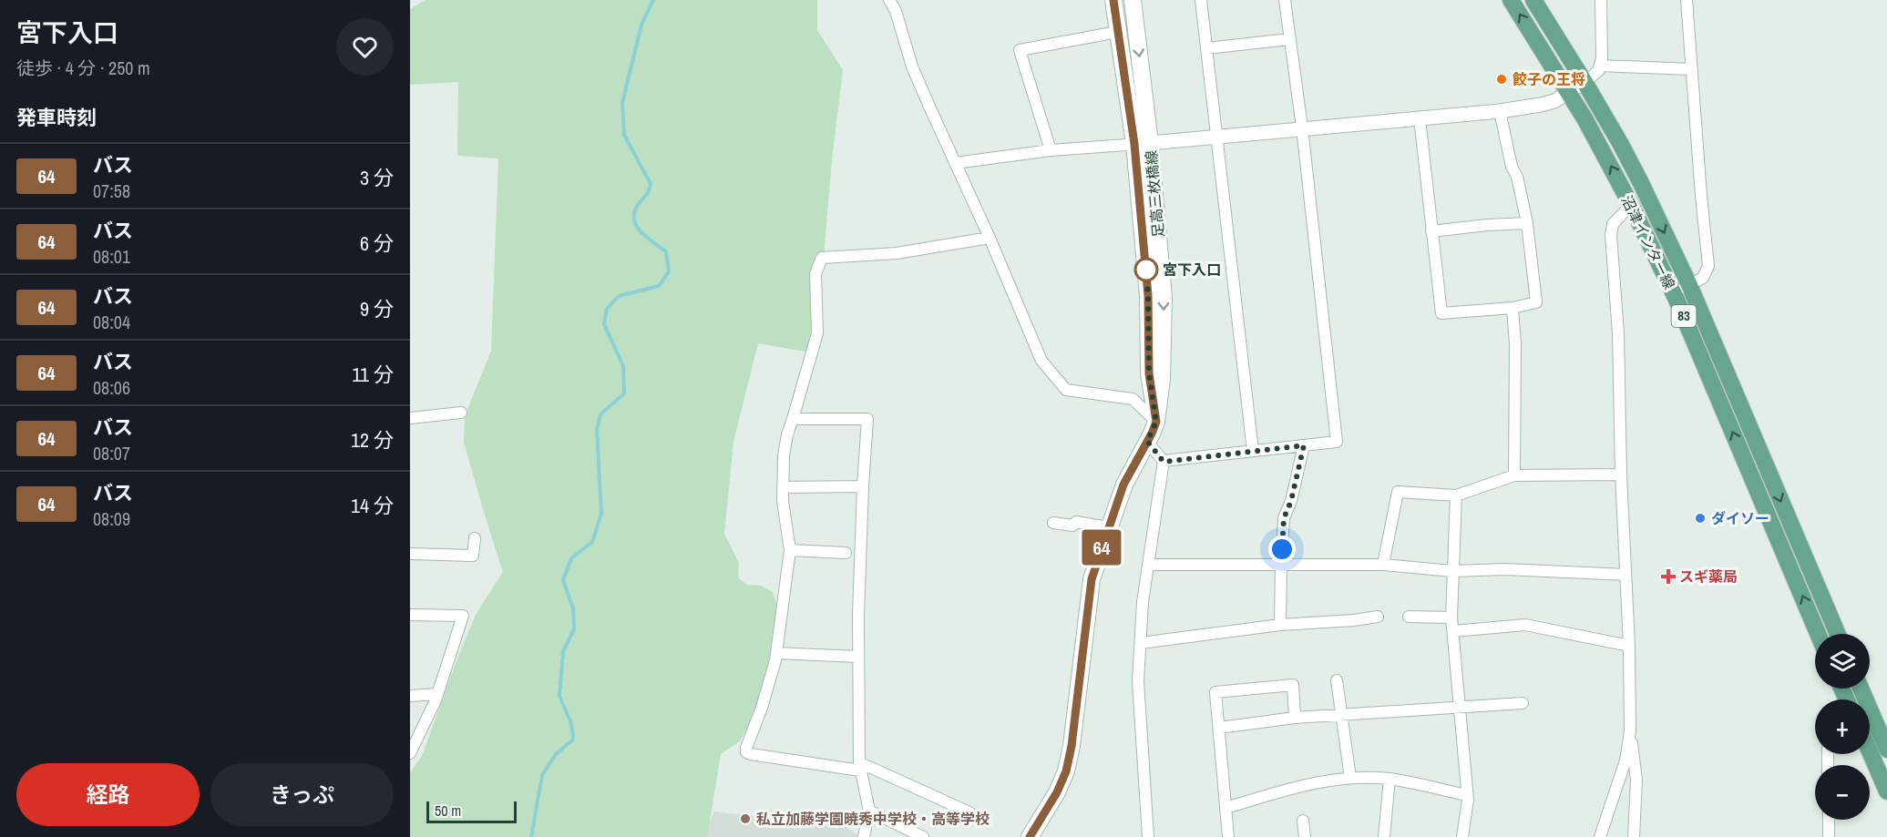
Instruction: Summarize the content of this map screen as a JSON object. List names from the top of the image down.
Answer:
{
  "streets": {
    "main road": ["足高三枚橋線", "沼津インター線", "83"]
  },
  "places": {
    "other": [
      "餃子の王将",
      "宮下入口",
      "ダイソー",
      "私立加藤学園暁秀中学校・高等学校"
    ],
    "health": ["スギ薬局"]
  },
  "lines": ["bus line 64"],
  "scale_bar": "50 m",
  "page": {
    "heading": [
      ["宮下入口", "徒歩 · 4 分 · 250 m"],
      "発車時刻"
    ],
    "on_map": "64",
    "list": [
      {
        "mark": "64",
        "name": "バス",
        "note": "07:58",
        "value": "3 分"
      },
      {
        "mark": "64",
        "name": "バス",
        "note": "08:01",
        "value": "6 分"
      },
      {
        "mark": "64",
        "name": "バス",
        "note": "08:04",
        "value": "9 分"
      },
      {
        "mark": "64",
        "name": "バス",
        "note": "08:06",
        "value": "11 分"
      },
      {
        "mark": "64",
        "name": "バス",
        "note": "08:07",
        "value": "12 分"
      },
      {
        "mark": "64",
        "name": "バス",
        "note": "08:09",
        "value": "14 分"
      }
    ],
    "map_buttons": ["+", "−"],
    "buttons": ["経路", "きっぷ"],
    "scale": "50 m"
  }
}
